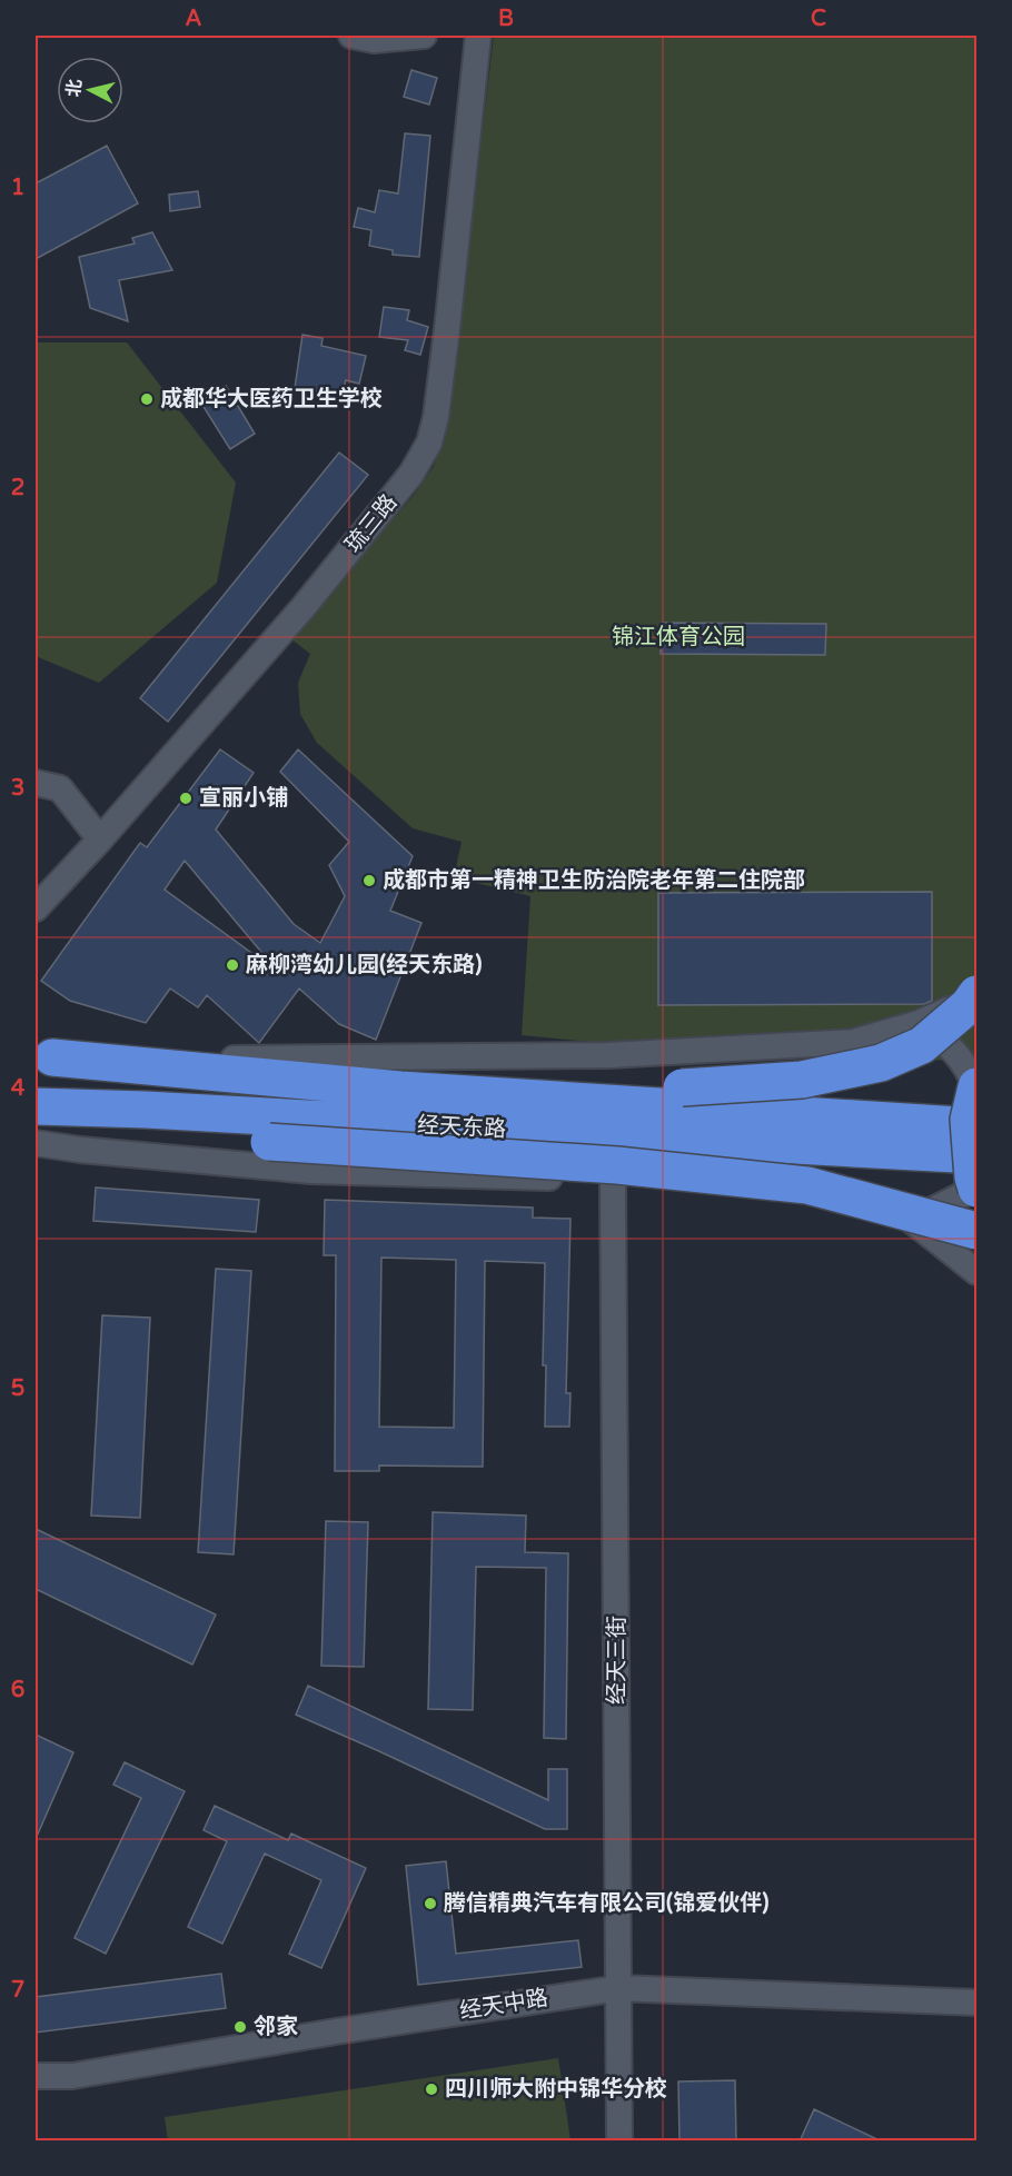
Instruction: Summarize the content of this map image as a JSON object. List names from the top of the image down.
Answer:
{
  "streets": {
    "highway": ["经天东路"],
    "street": ["琉三路", "经天三街", "经天中路"]
  },
  "crossings": [
    ["经天三街", "经天中路"]
  ],
  "parks": ["锦江体育公园"],
  "places": [
    "成都华大医药卫生学校",
    "宣丽小铺",
    "成都市第一精神卫生防治院老年第二住院部",
    "麻柳湾幼儿园(经天东路)",
    "腾信精典汽车有限公司(锦爱伙伴)",
    "邻家",
    "四川师大附中锦华分校"
  ],
  "north": "left",
  "grid": {
    "columns": ["A", "B", "C"],
    "rows": [
      "1",
      "2",
      "3",
      "4",
      "5",
      "6",
      "7"
    ]
  }
}
